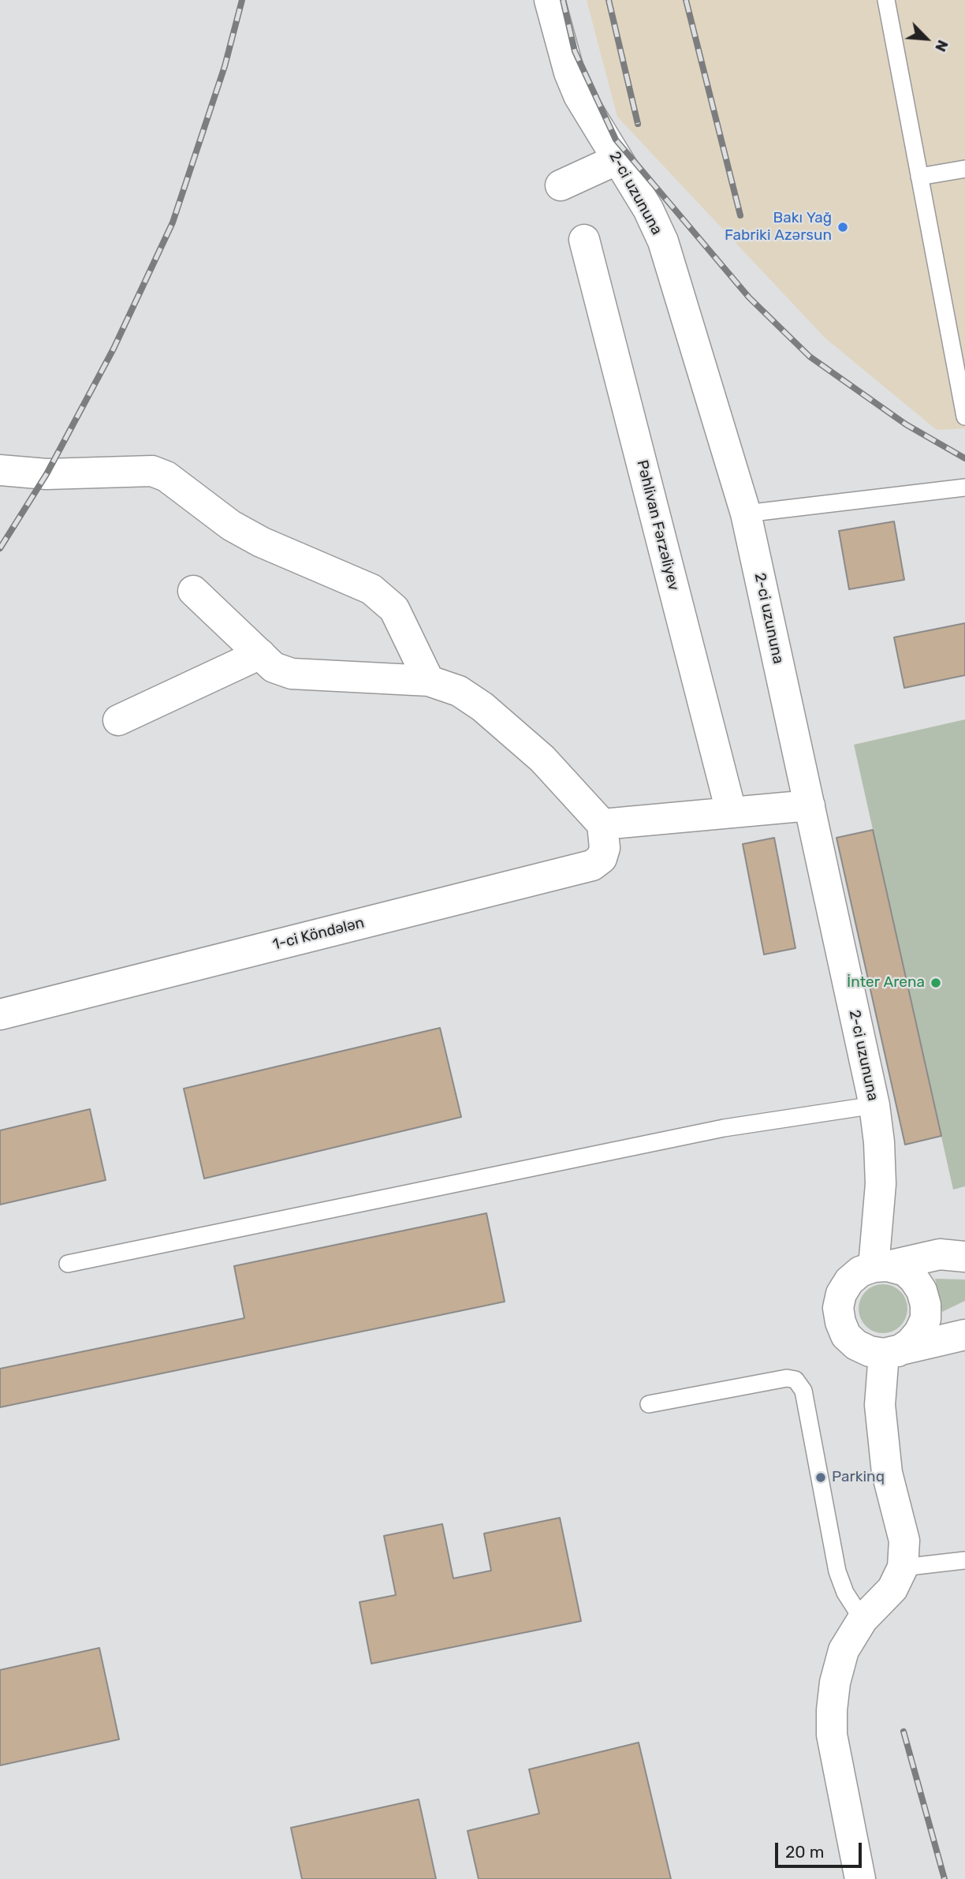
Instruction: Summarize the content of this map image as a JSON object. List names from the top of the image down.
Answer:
{
  "streets": {
    "street": ["2-ci uzununa", "Pəhlivan Fərzəliyev", "1-ci Köndələn"]
  },
  "places": ["Bakı Yağ Fabriki Azərsun", "İnter Arena", "Parkinq"],
  "scale_bar": "20 m",
  "north": "bottom right"
}
